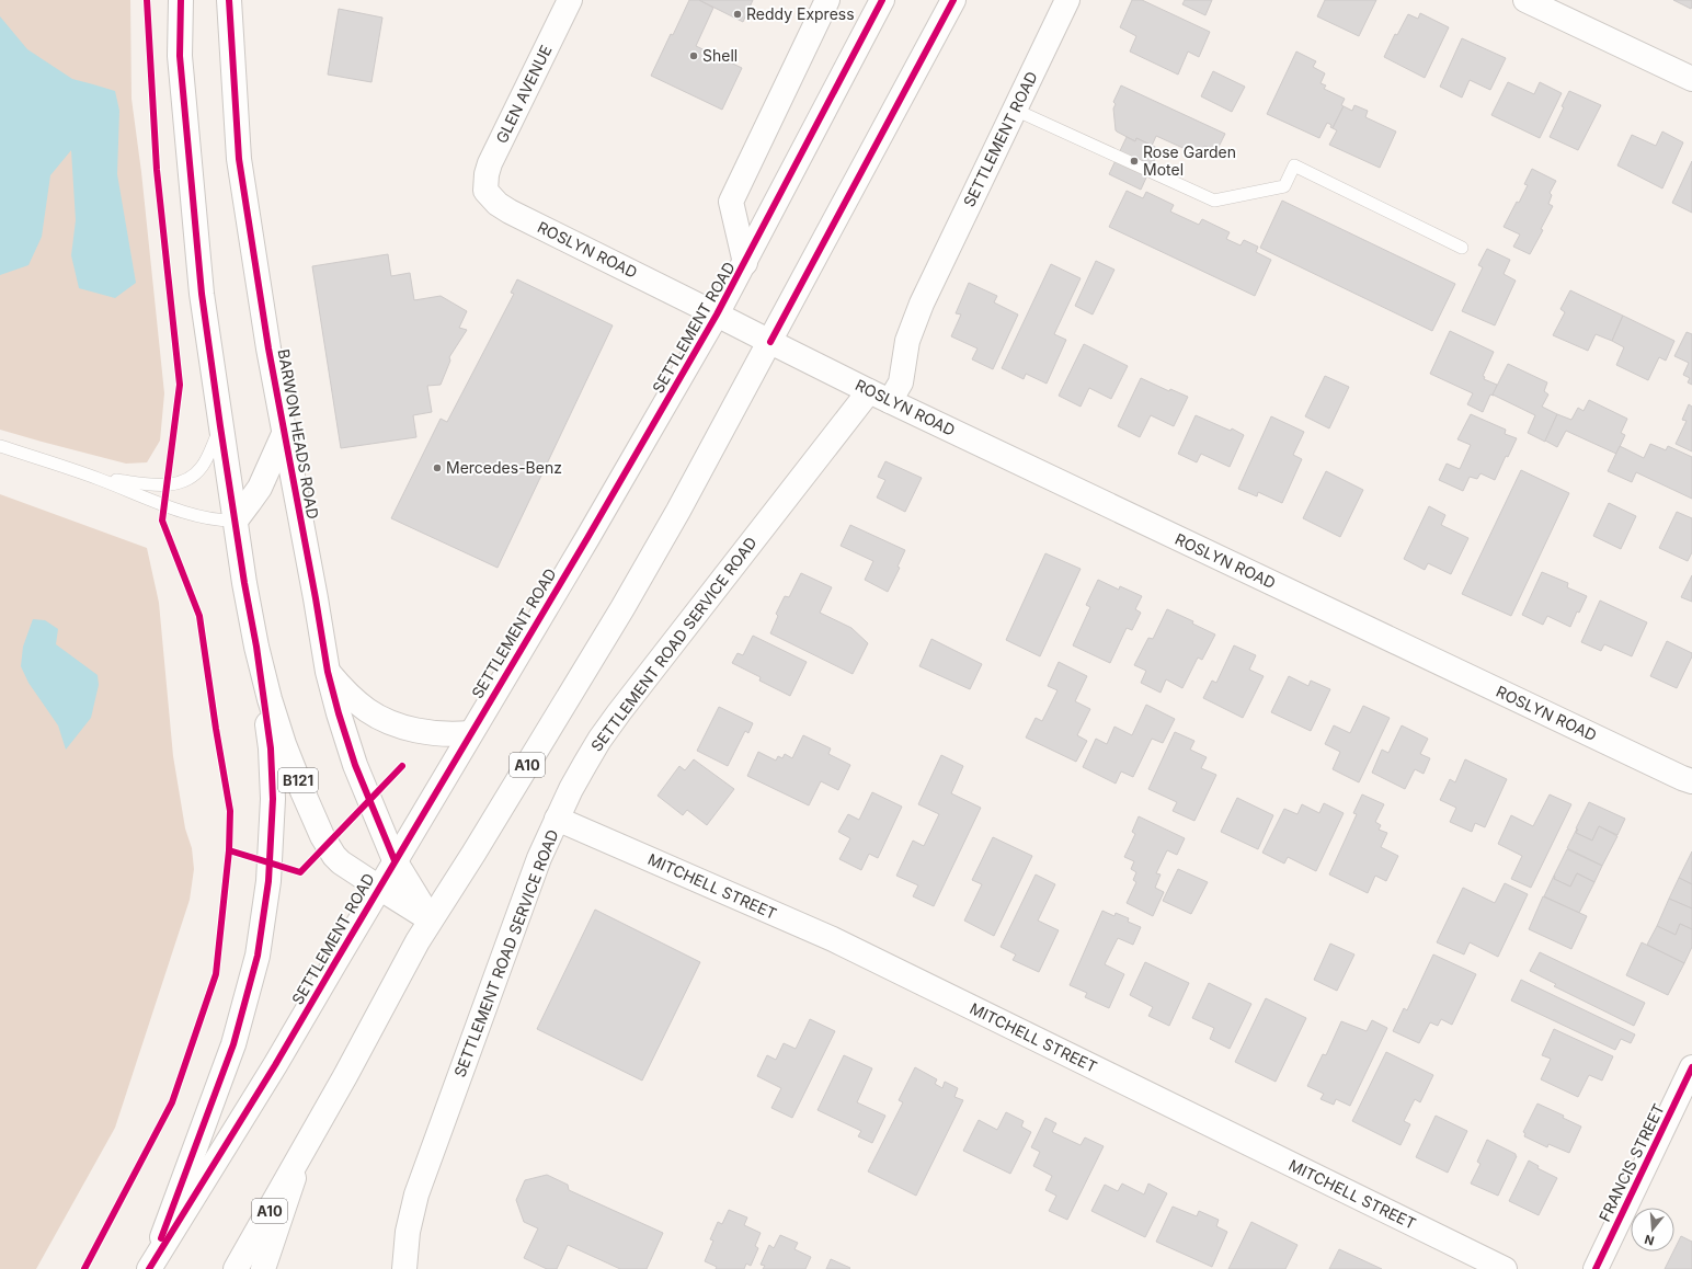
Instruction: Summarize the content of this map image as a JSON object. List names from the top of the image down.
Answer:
{
  "streets": {
    "main road": [
      "GLEN AVENUE",
      "SETTLEMENT ROAD",
      "ROSLYN ROAD",
      "BARWON HEADS ROAD",
      "SETTLEMENT ROAD SERVICE ROAD",
      "A10",
      "B121",
      "MITCHELL STREET",
      "FRANCIS STREET"
    ]
  },
  "crossings": [
    ["GLEN AVENUE", "ROSLYN ROAD"],
    ["SETTLEMENT ROAD", "ROSLYN ROAD"],
    ["SETTLEMENT ROAD", "BARWON HEADS ROAD"],
    ["SETTLEMENT ROAD", "B121"],
    ["ROSLYN ROAD", "SETTLEMENT ROAD SERVICE ROAD"],
    ["ROSLYN ROAD", "A10"],
    ["BARWON HEADS ROAD", "A10"],
    ["BARWON HEADS ROAD", "B121"],
    ["SETTLEMENT ROAD SERVICE ROAD", "MITCHELL STREET"],
    ["A10", "B121"]
  ],
  "places": [
    "Reddy Express",
    "Shell",
    "Rose Garden Motel",
    "Mercedes-Benz"
  ],
  "north": "bottom"
}
